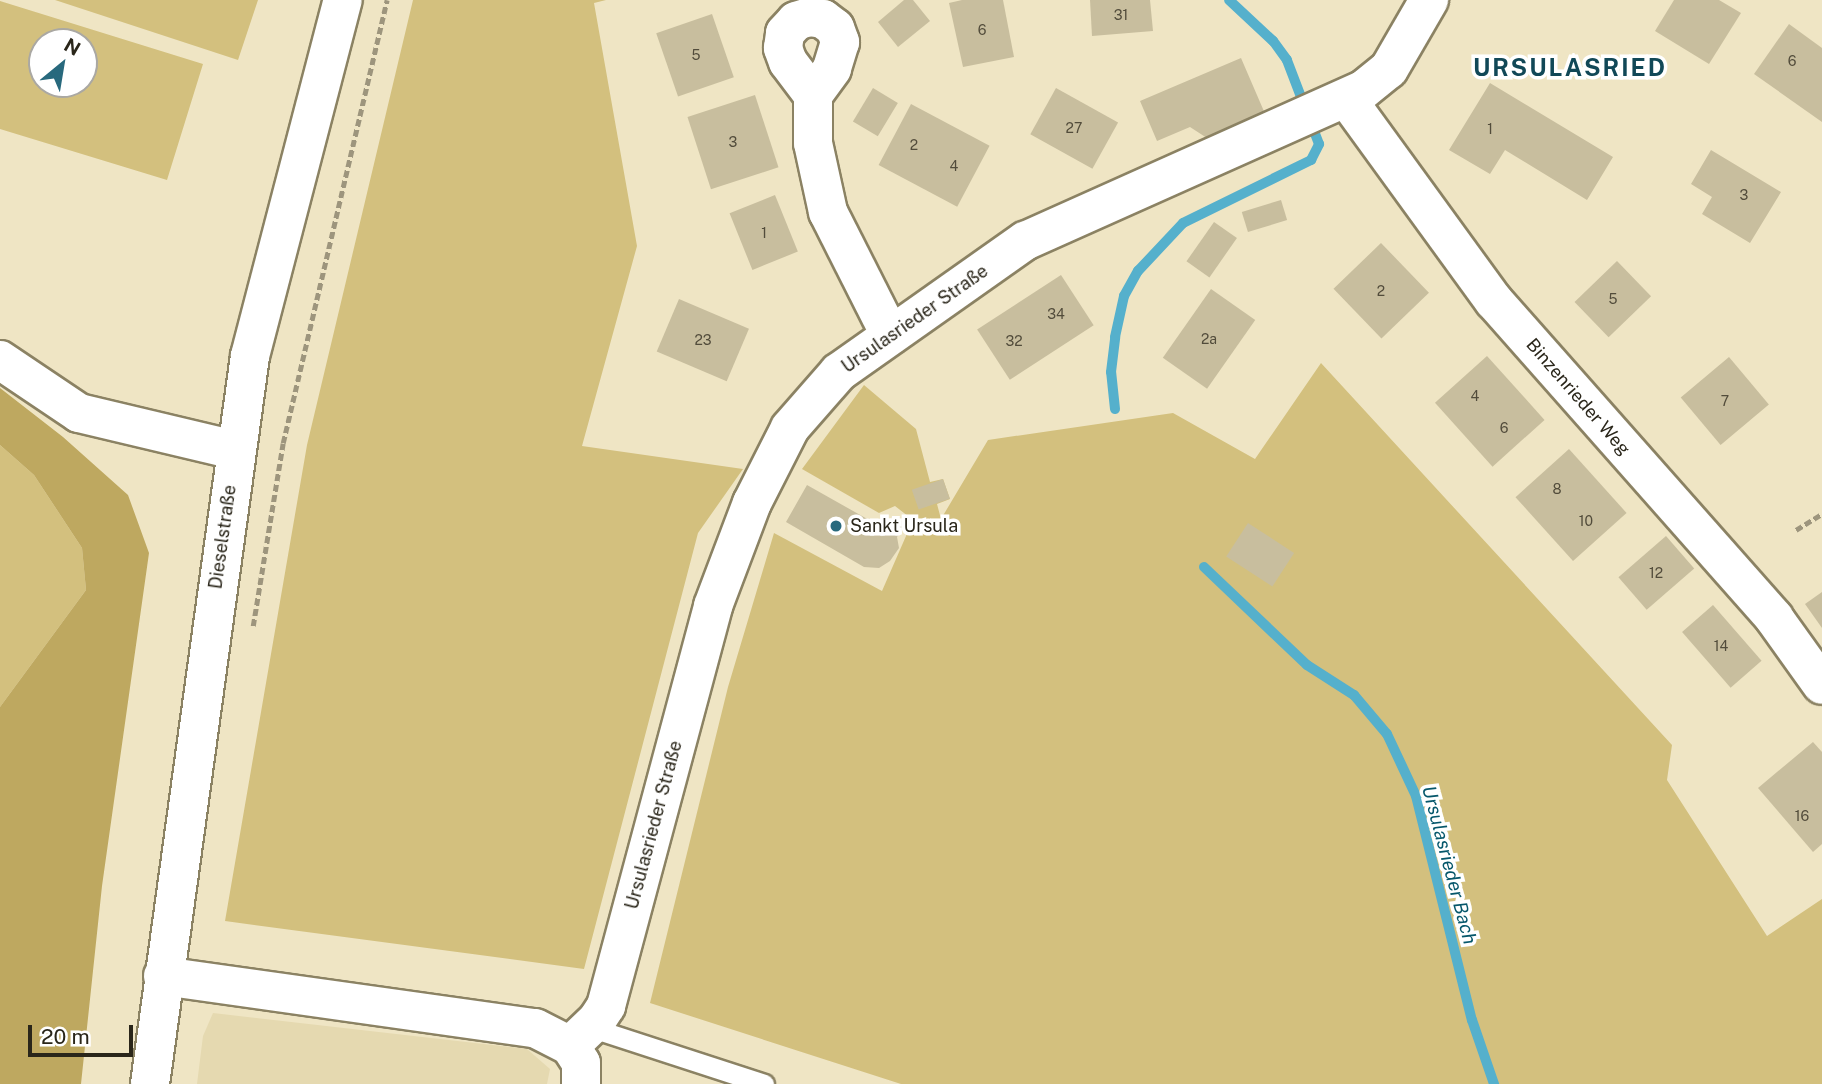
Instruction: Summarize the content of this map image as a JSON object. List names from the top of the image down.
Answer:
{
  "streets": {
    "street": ["Ursulasrieder Straße", "Binzenrieder Weg", "Dieselstraße"]
  },
  "crossings": [
    ["Ursulasrieder Straße", "Binzenrieder Weg"]
  ],
  "districts": ["URSULASRIED"],
  "water": ["Ursulasrieder Bach"],
  "places": ["Sankt Ursula"],
  "house_numbers": [
    "31",
    "6",
    "5",
    "6",
    "27",
    "1",
    "3",
    "2",
    "4",
    "3",
    "1",
    "2",
    "5",
    "34",
    "2a",
    "23",
    "32",
    "4",
    "7",
    "6",
    "8",
    "10",
    "12",
    "14",
    "16"
  ],
  "scale_bar": "20 m",
  "north": "top right"
}
